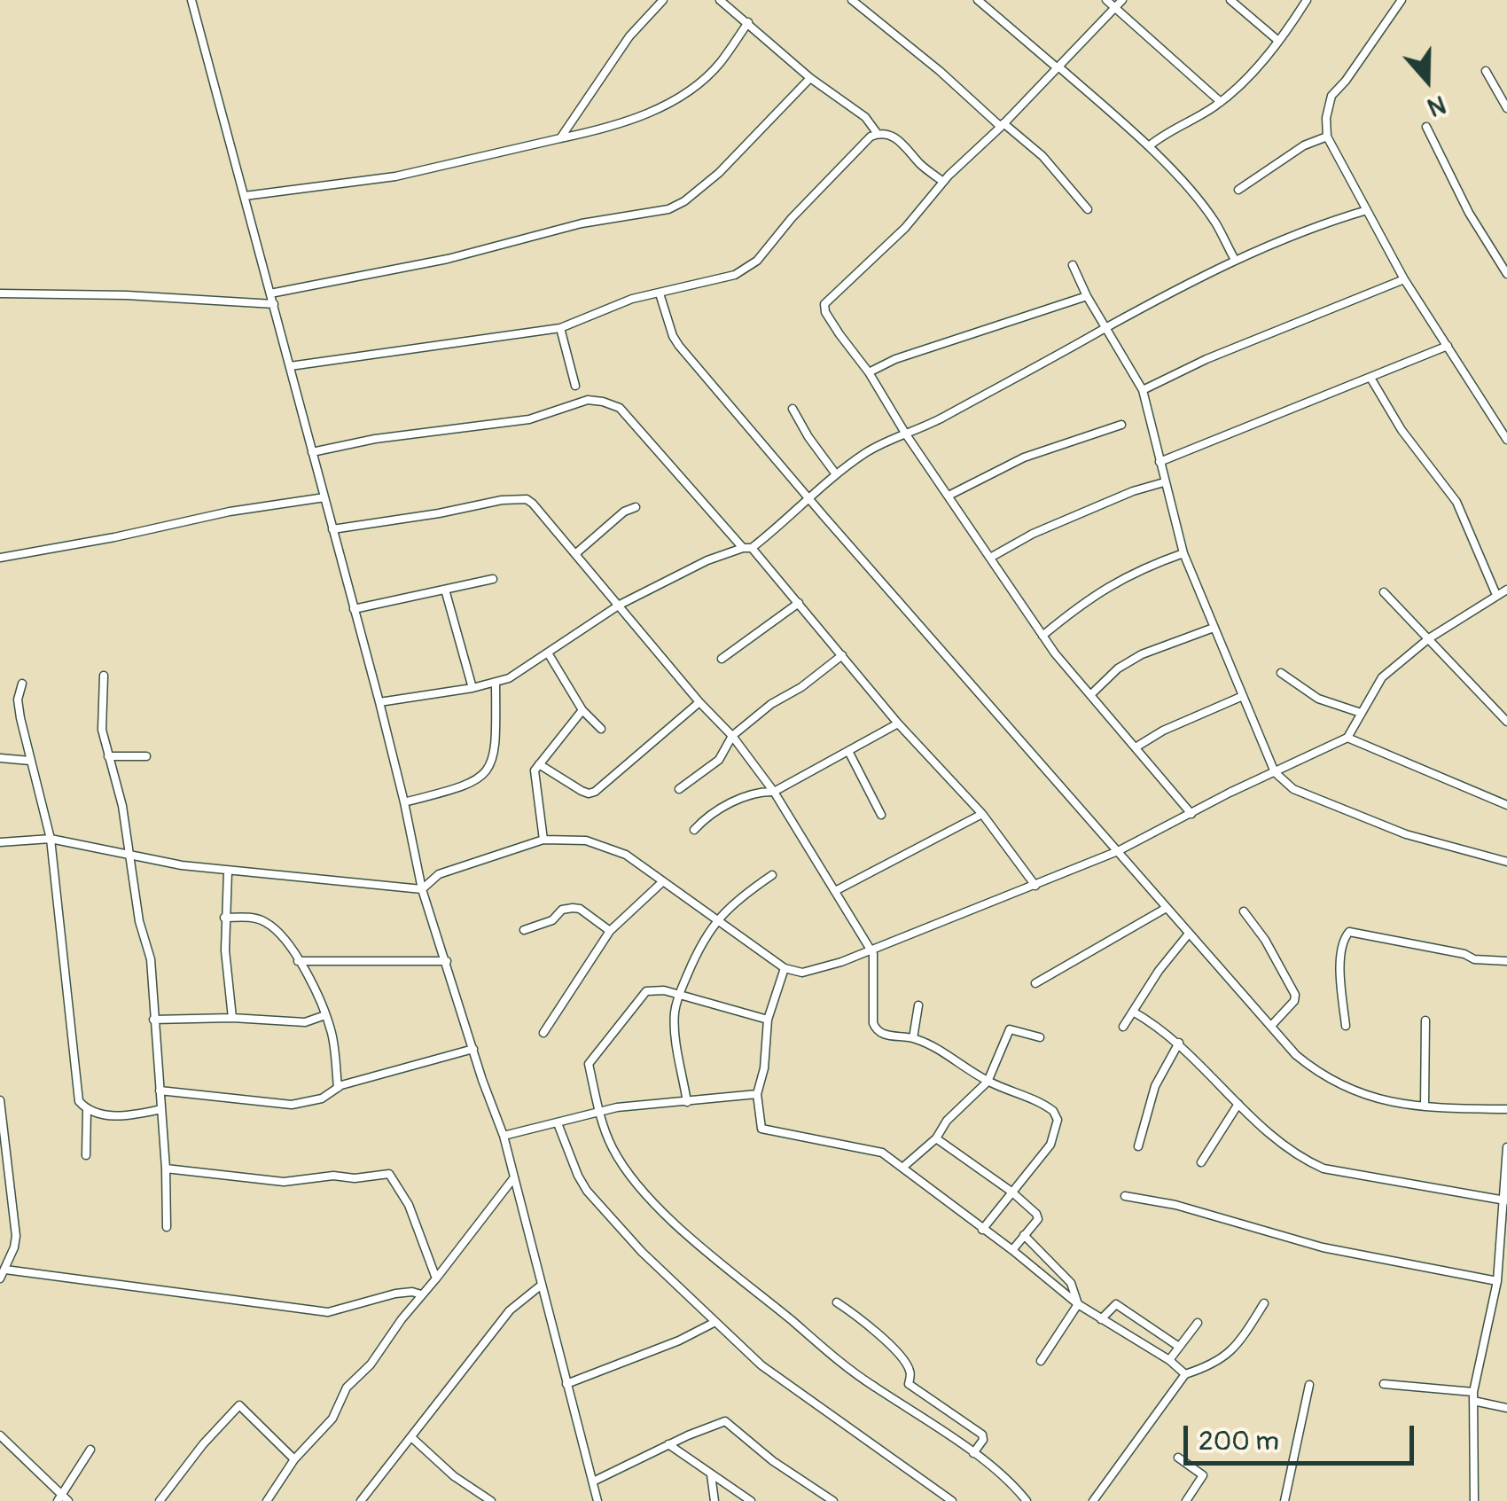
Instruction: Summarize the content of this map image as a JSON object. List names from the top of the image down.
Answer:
{
  "scale_bar": "200 m",
  "north": "bottom"
}
